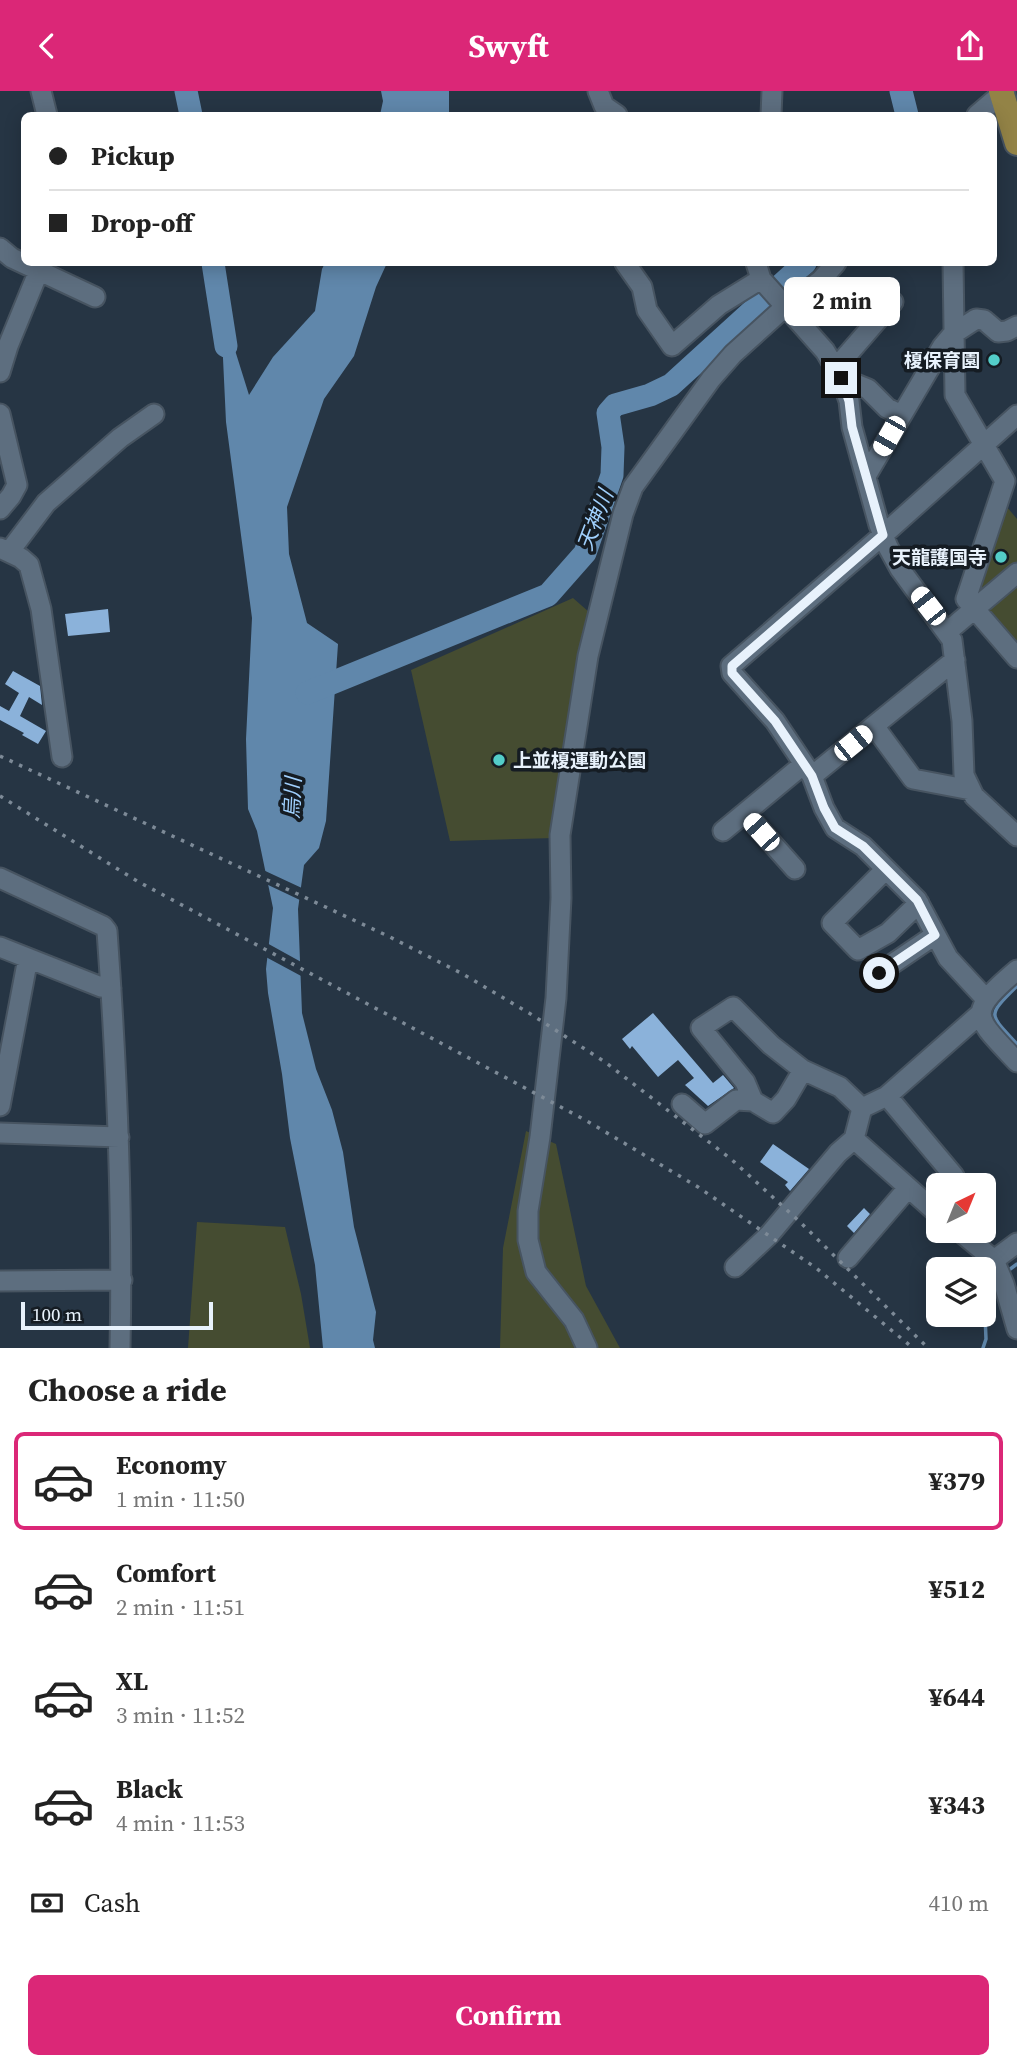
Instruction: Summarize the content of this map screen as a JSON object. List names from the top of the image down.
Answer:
{
  "water": ["天神川", "烏川"],
  "places": ["榎保育園", "天龍護国寺", "上並榎運動公園"],
  "scale_bar": "100 m",
  "north": "top right",
  "page": {
    "header": "Swyft",
    "banner": ["Pickup", "Drop-off"],
    "bubble": "2 min",
    "scale": "100 m",
    "heading": "Choose a ride",
    "list": [
      {
        "name": "Economy",
        "note": "1 min · 11:50",
        "value": "¥379"
      },
      {
        "name": "Comfort",
        "note": "2 min · 11:51",
        "value": "¥512"
      },
      {
        "name": "XL",
        "note": "3 min · 11:52",
        "value": "¥644"
      },
      {
        "name": "Black",
        "note": "4 min · 11:53",
        "value": "¥343"
      }
    ],
    "pay": ["Cash", "410 m"],
    "buttons": "Confirm"
  }
}
